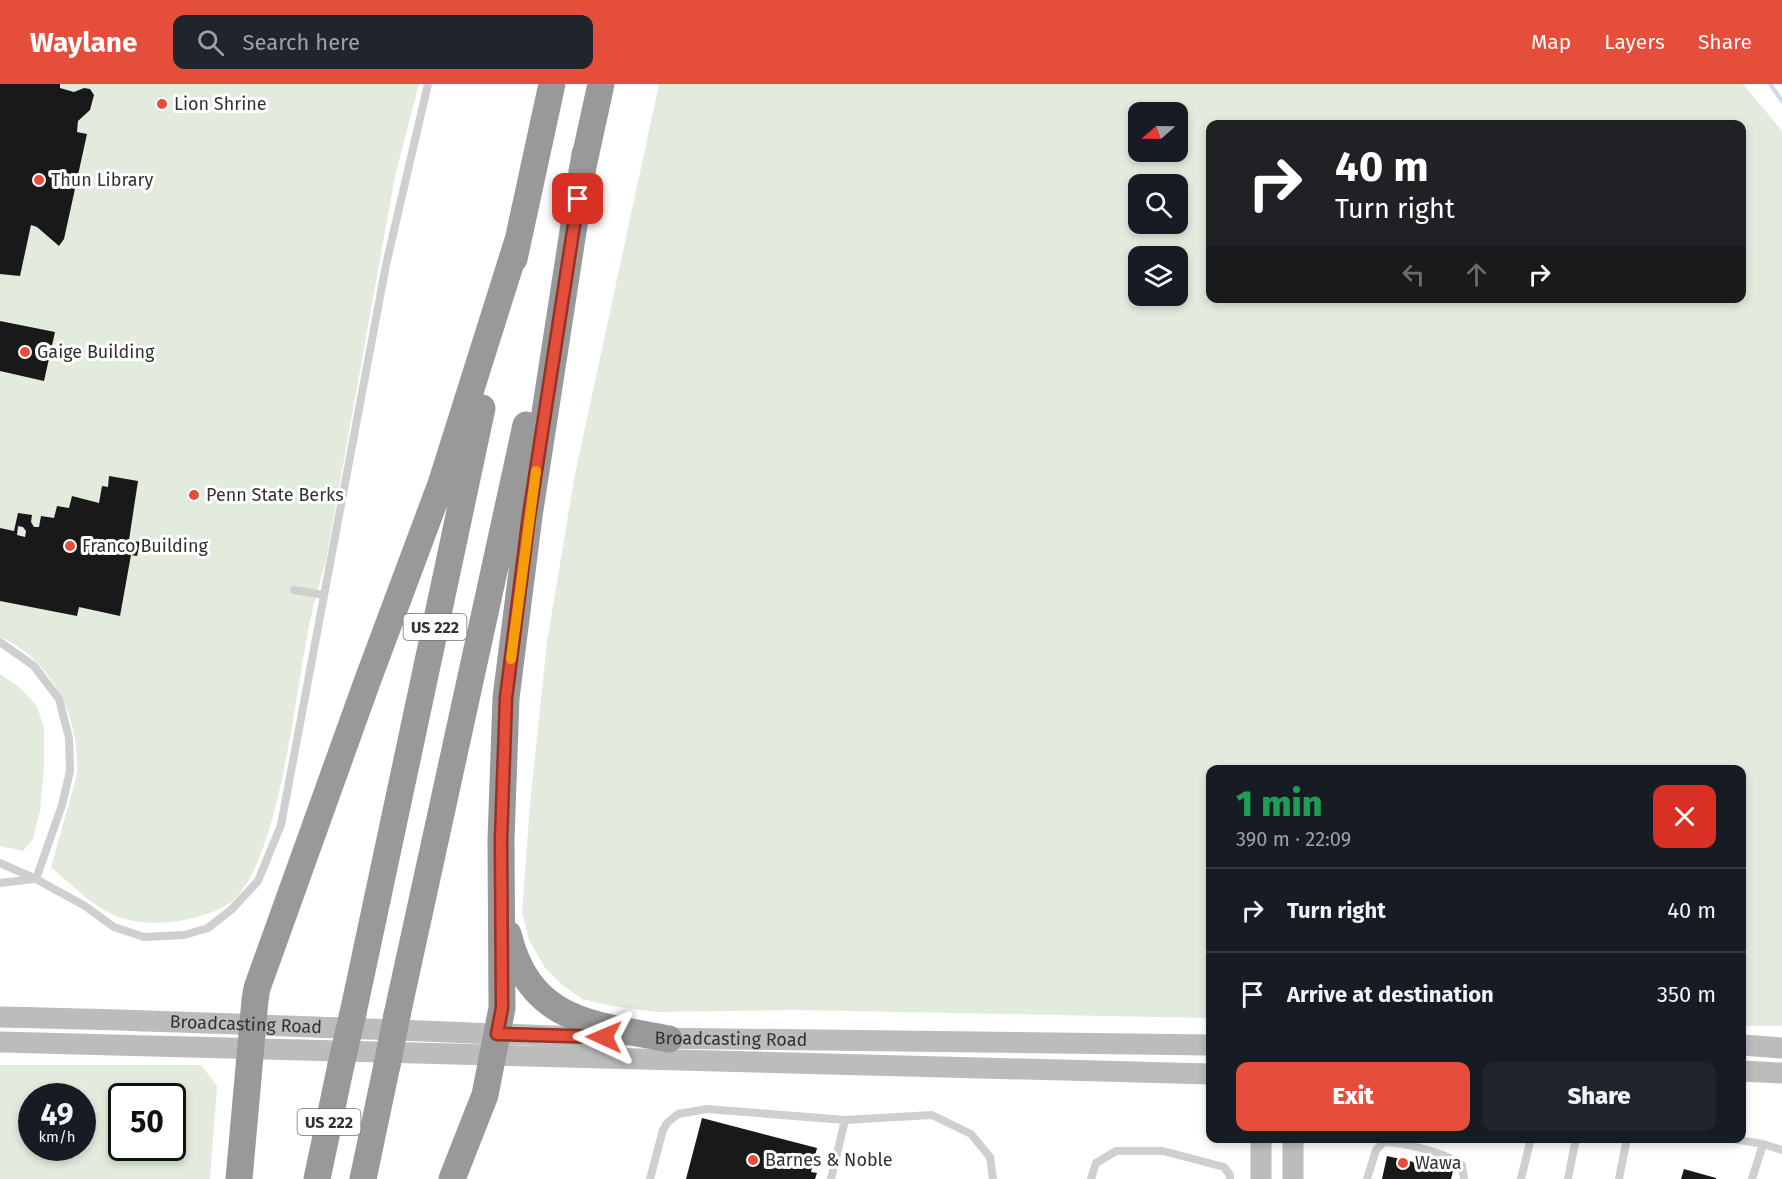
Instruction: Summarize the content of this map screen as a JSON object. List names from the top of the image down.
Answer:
{
  "streets": {
    "highway": ["US 222"],
    "main road": ["Broadcasting Road"]
  },
  "places": [
    "Lion Shrine",
    "Thun Library",
    "Gaige Building",
    "Penn State Berks",
    "Franco Building",
    "Barnes & Noble",
    "Wawa"
  ],
  "north": "left",
  "page": {
    "header": "Waylane",
    "search": "Search here",
    "nav": ["Map", "Layers", "Share"],
    "turn": ["40 m", "Turn right"],
    "heading": ["1 min", "390 m · 22:09"],
    "list": [
      {
        "name": "Turn right",
        "value": "40 m"
      },
      {
        "name": "Arrive at destination",
        "value": "350 m"
      }
    ],
    "buttons": ["Exit", "Share"],
    "speed": "49 km/h",
    "limit": "50"
  }
}
